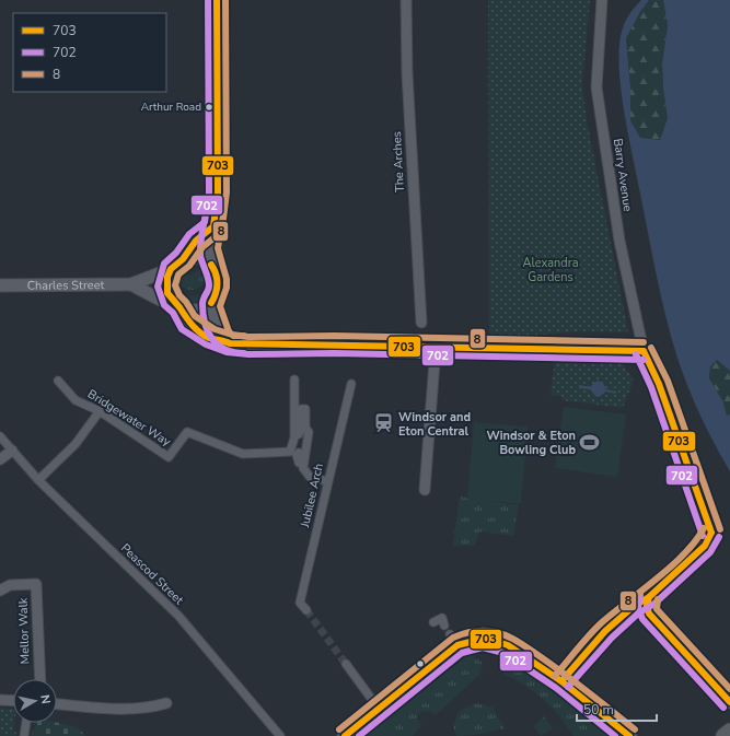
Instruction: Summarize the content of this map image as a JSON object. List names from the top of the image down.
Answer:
{
  "streets": {
    "street": [
      "The Arches",
      "Barry Avenue",
      "Charles Street",
      "Bridgewater Way",
      "Jubilee Arch",
      "Peascod Street",
      "Mellor Walk"
    ]
  },
  "parks": ["Alexandra Gardens"],
  "places": {
    "other": ["Arthur Road"],
    "station": ["Windsor and Eton Central"],
    "sports": ["Windsor & Eton Bowling Club"]
  },
  "lines": ["transit line 703", "transit line 702", "transit line 8"],
  "legend": ["703", "702", "8"],
  "scale_bar": "50 m",
  "north": "right"
}
